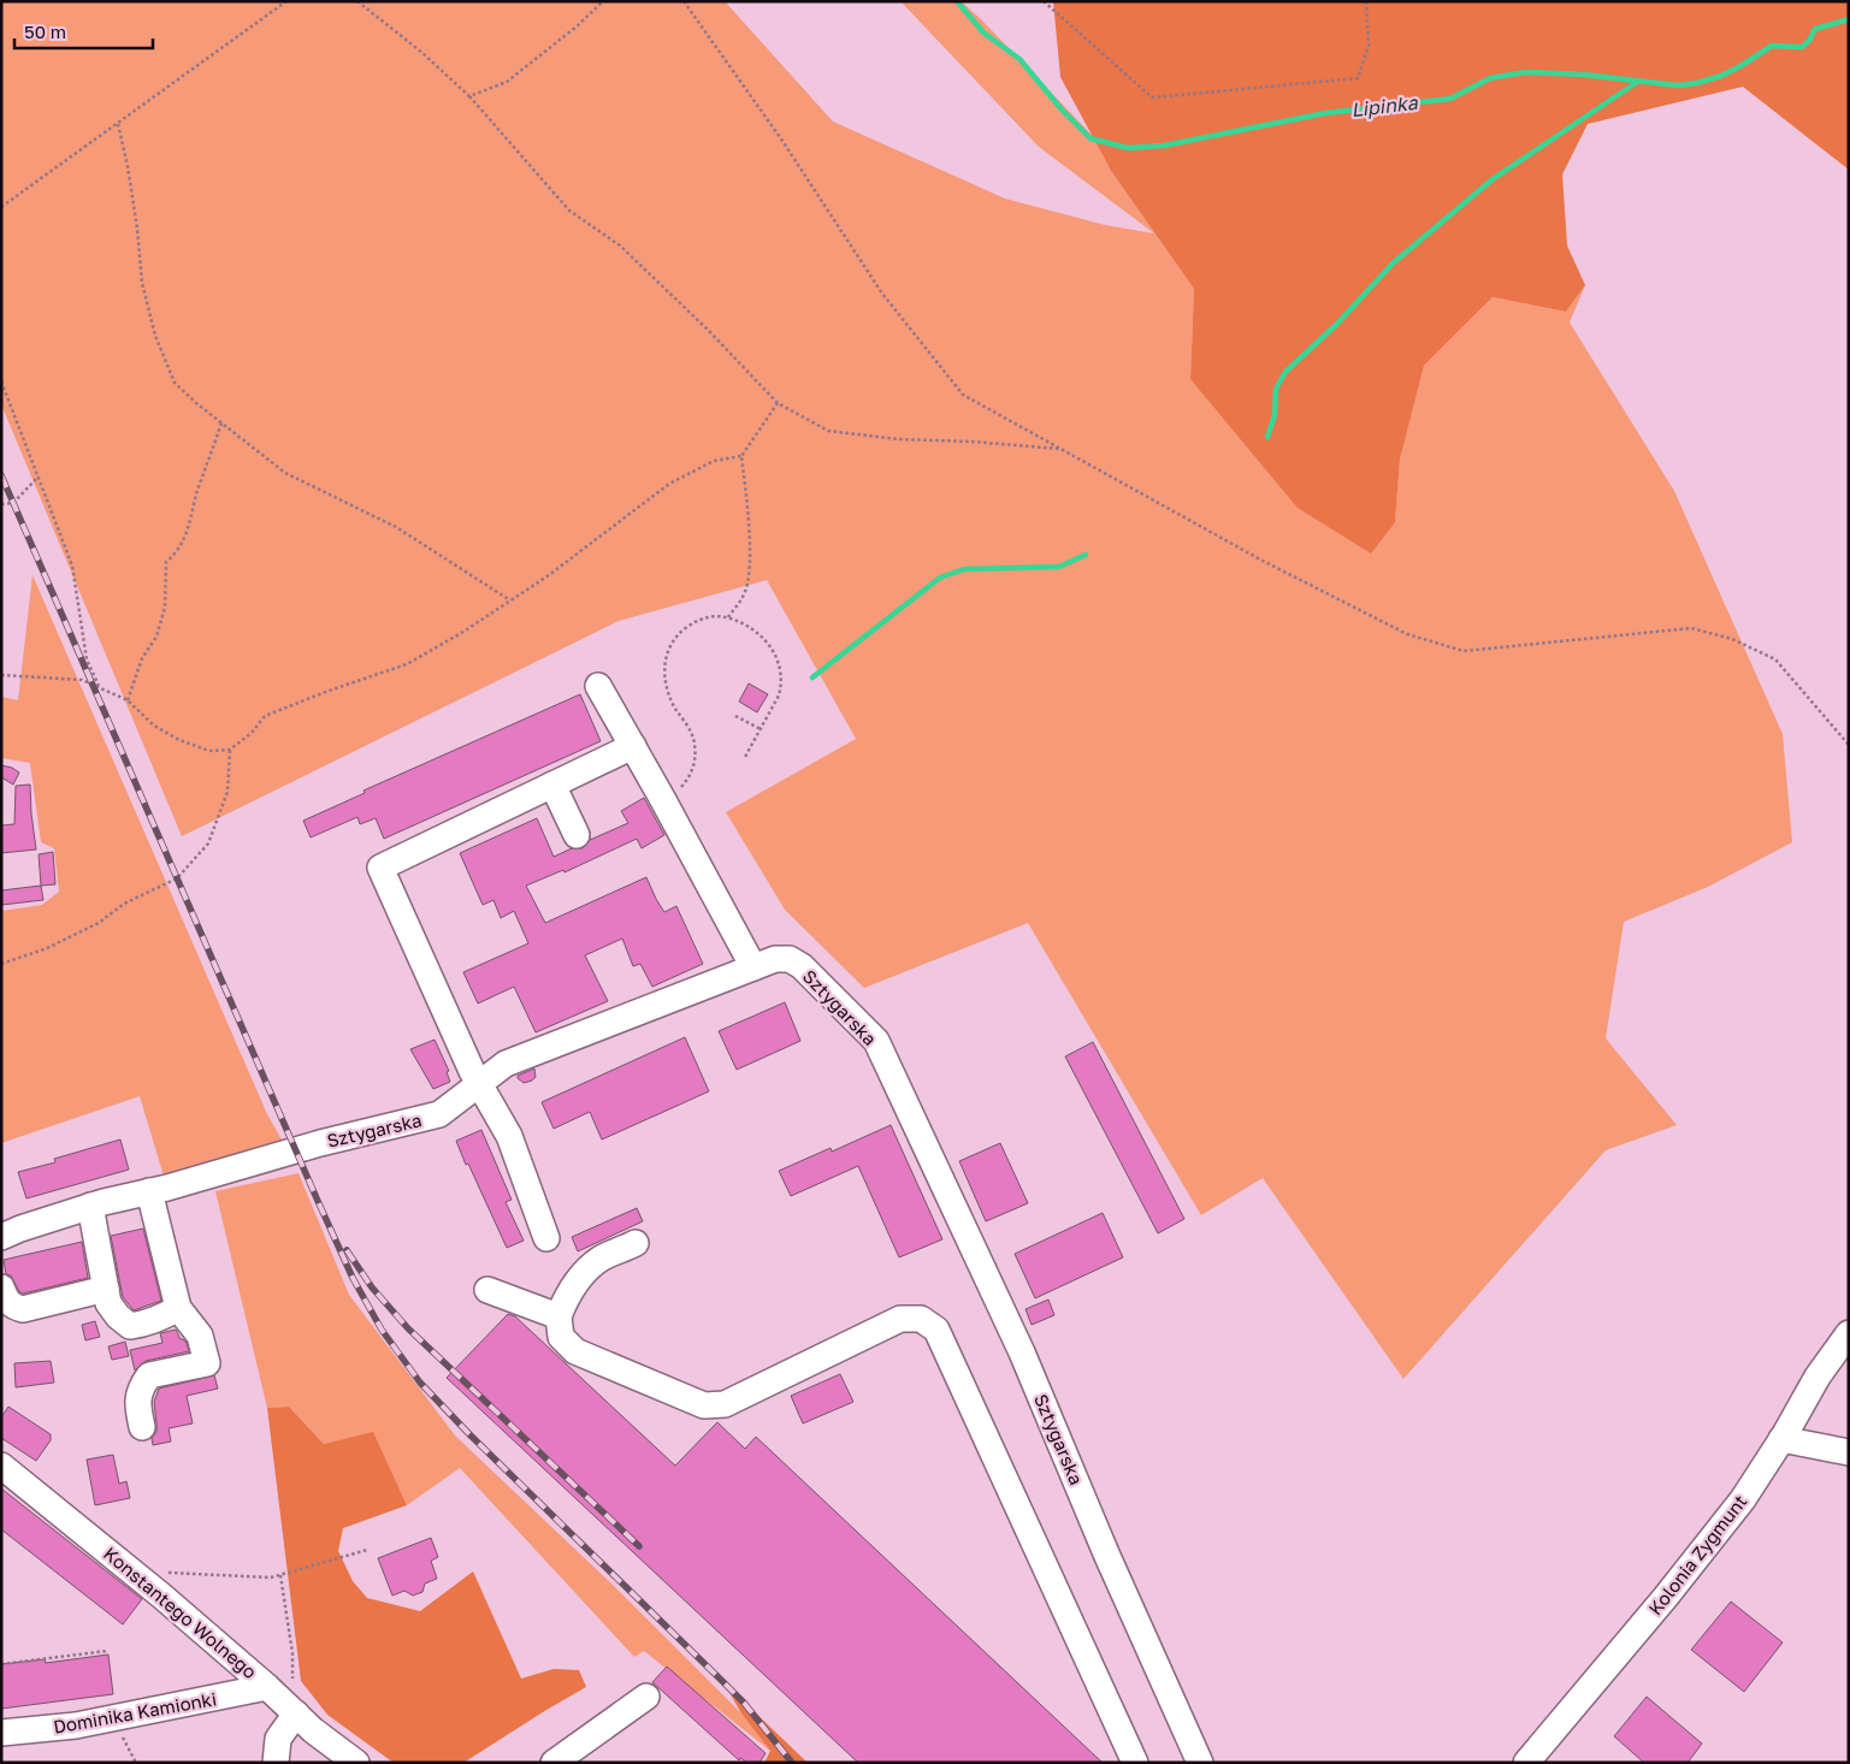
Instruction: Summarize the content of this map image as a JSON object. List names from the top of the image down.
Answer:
{
  "streets": {
    "street": [
      "Sztygarska",
      "Kolonia Zygmunt",
      "Konstantego Wolnego",
      "Dominika Kamionki"
    ]
  },
  "crossings": [
    ["Konstantego Wolnego", "Dominika Kamionki"]
  ],
  "water": ["Lipinka"],
  "scale_bar": "50 m"
}
